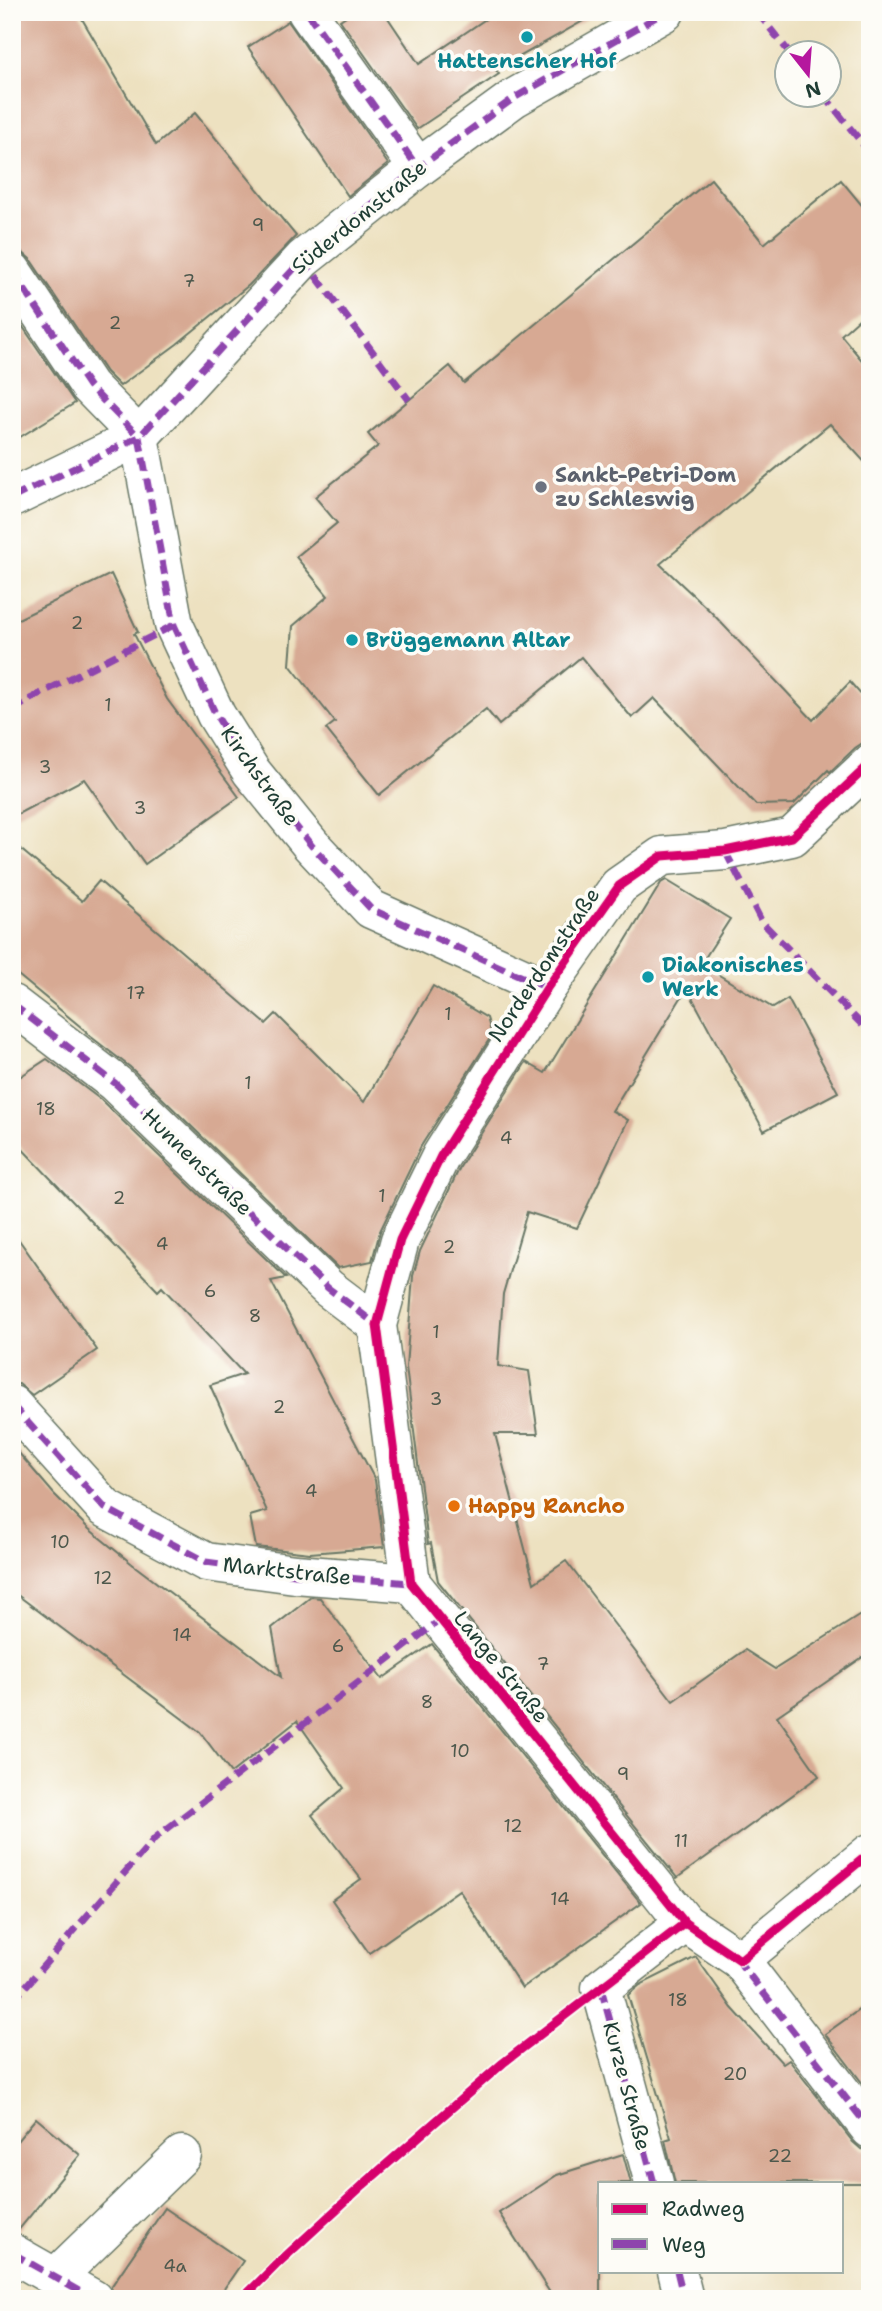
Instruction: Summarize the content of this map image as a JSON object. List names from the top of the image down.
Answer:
{
  "streets": {
    "street": [
      "Süderdomstraße",
      "Kirchstraße",
      "Norderdomstraße",
      "Hunnenstraße",
      "Marktstraße",
      "Lange Straße",
      "Kurze Straße"
    ]
  },
  "crossings": [
    ["Süderdomstraße", "Kirchstraße"],
    ["Kirchstraße", "Norderdomstraße"],
    ["Norderdomstraße", "Hunnenstraße"],
    ["Marktstraße", "Lange Straße"],
    ["Lange Straße", "Kurze Straße"]
  ],
  "places": [
    "Hattenscher Hof",
    "Sankt-Petri-Dom zu Schleswig",
    "Brüggemann Altar",
    "Diakonisches Werk",
    "Happy Rancho"
  ],
  "house_numbers": [
    "9",
    "7",
    "2",
    "2",
    "1",
    "3",
    "3",
    "17",
    "1",
    "1",
    "18",
    "4",
    "1",
    "2",
    "4",
    "2",
    "6",
    "8",
    "1",
    "3",
    "2",
    "4",
    "10",
    "12",
    "14",
    "6",
    "7",
    "8",
    "10",
    "9",
    "12",
    "11",
    "14",
    "18",
    "20",
    "22",
    "4a"
  ],
  "legend": ["Radweg", "Weg"],
  "north": "bottom"
}
